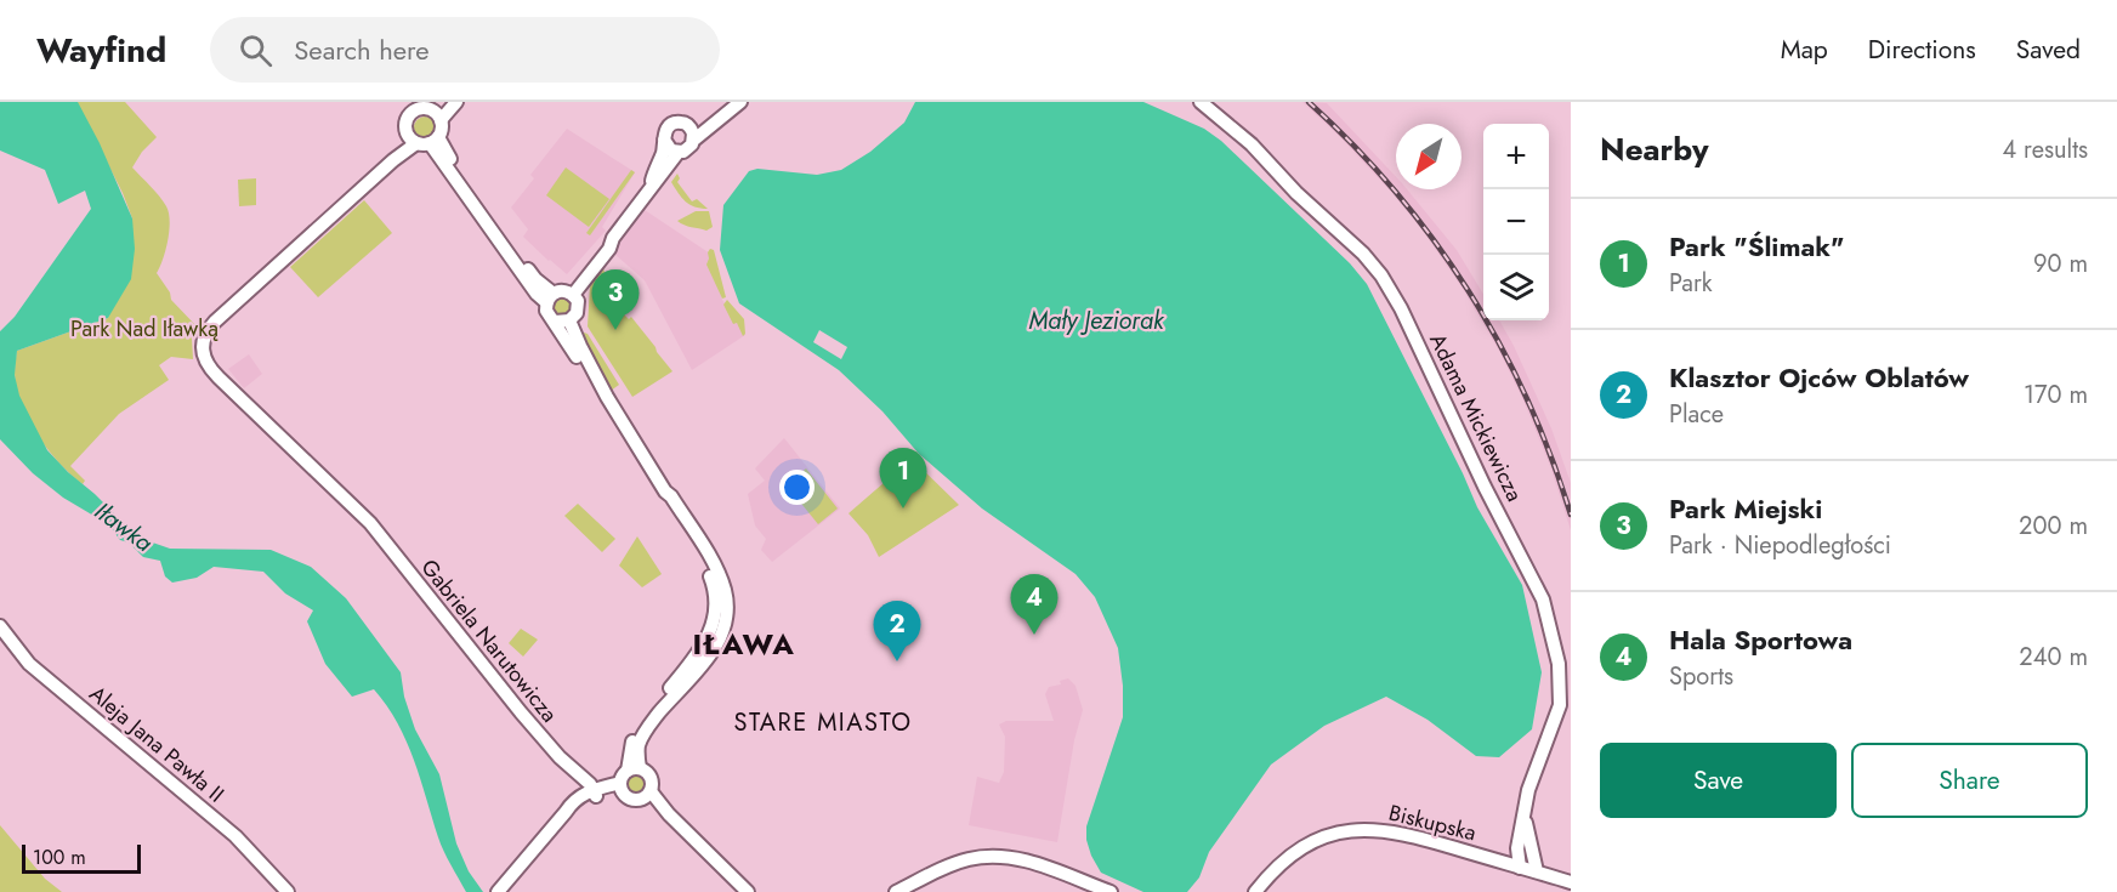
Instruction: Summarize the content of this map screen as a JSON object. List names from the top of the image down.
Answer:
{
  "streets": {
    "street": [
      "Adama Mickiewicza",
      "Gabriela Narutowicza",
      "Aleja Jana Pawła II",
      "Biskupska"
    ]
  },
  "crossings": [
    ["Adama Mickiewicza", "Biskupska"]
  ],
  "districts": ["IŁAWA", "STARE MIASTO"],
  "water": ["Mały Jeziorak", "Iławka"],
  "parks": ["Park Nad Iławką"],
  "scale_bar": "100 m",
  "north": "bottom left",
  "page": {
    "header": "Wayfind",
    "search": "Search here",
    "nav": ["Map", "Directions", "Saved"],
    "heading": ["Nearby", "4 results"],
    "map_buttons": ["+", "−"],
    "list": [
      {
        "mark": "1",
        "name": "Park \"Ślimak\"",
        "note": "Park",
        "value": "90 m"
      },
      {
        "mark": "2",
        "name": "Klasztor Ojców Oblatów",
        "note": "Place",
        "value": "170 m"
      },
      {
        "mark": "3",
        "name": "Park Miejski",
        "note": "Park · Niepodległości",
        "value": "200 m"
      },
      {
        "mark": "4",
        "name": "Hala Sportowa",
        "note": "Sports",
        "value": "240 m"
      }
    ],
    "pins": [
      "3",
      "1",
      "4",
      "2"
    ],
    "buttons": ["Save", "Share"],
    "scale": "100 m"
  }
}
